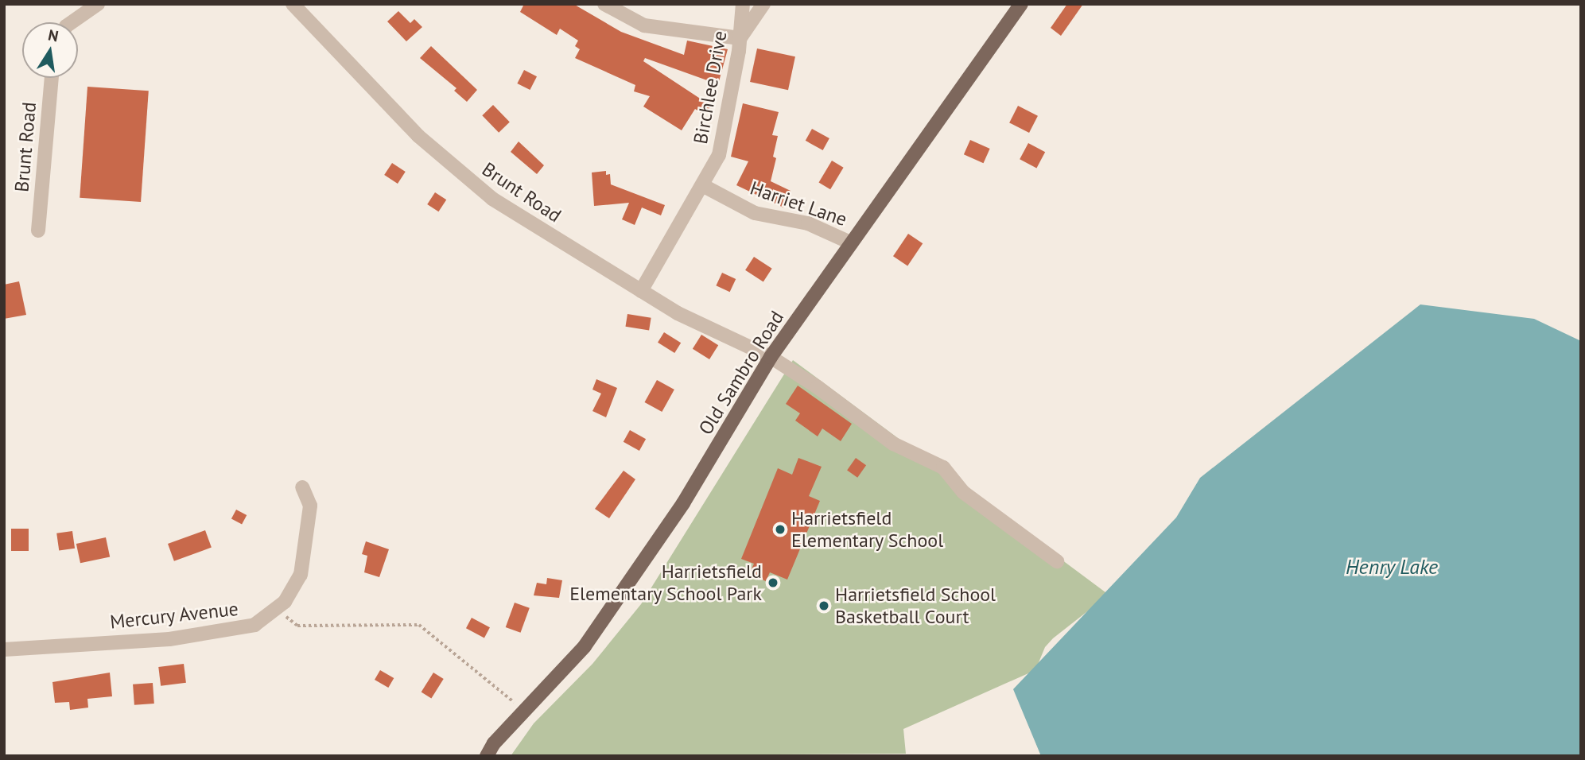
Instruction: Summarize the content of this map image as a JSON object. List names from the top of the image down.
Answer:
{
  "streets": {
    "main road": ["Old Sambro Road"],
    "street": [
      "Birchlee Drive",
      "Brunt Road",
      "Harriet Lane",
      "Mercury Avenue"
    ]
  },
  "crossings": [
    ["Birchlee Drive", "Brunt Road"],
    ["Birchlee Drive", "Harriet Lane"],
    ["Brunt Road", "Old Sambro Road"],
    ["Harriet Lane", "Old Sambro Road"]
  ],
  "water": ["Henry Lake"],
  "places": ["Harrietsfield Elementary School", "Harrietsfield Elementary School Park", "Harrietsfield School Basketball Court"],
  "north": "top"
}
